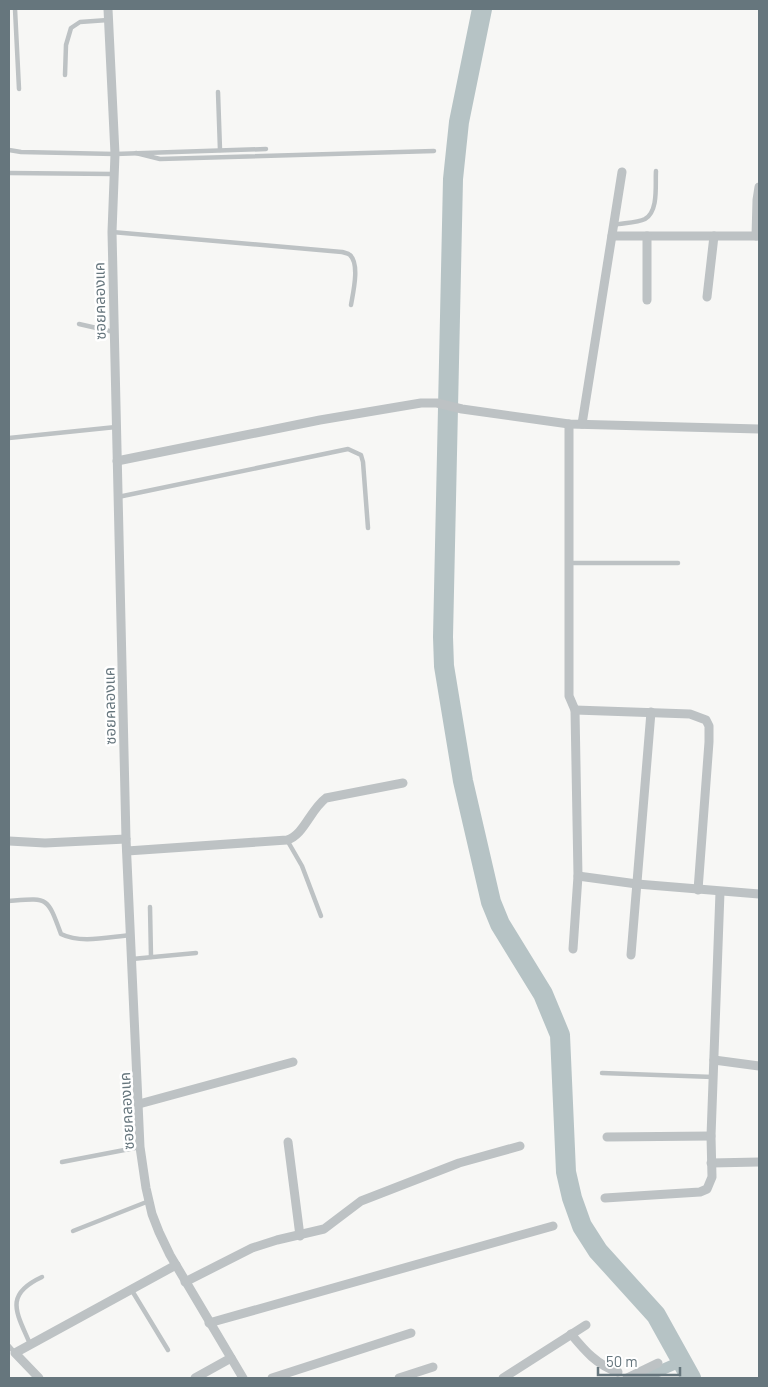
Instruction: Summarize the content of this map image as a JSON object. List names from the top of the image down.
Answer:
{
  "streets": {
    "street": ["ซอยคลองแค"]
  },
  "scale_bar": "50 m"
}
